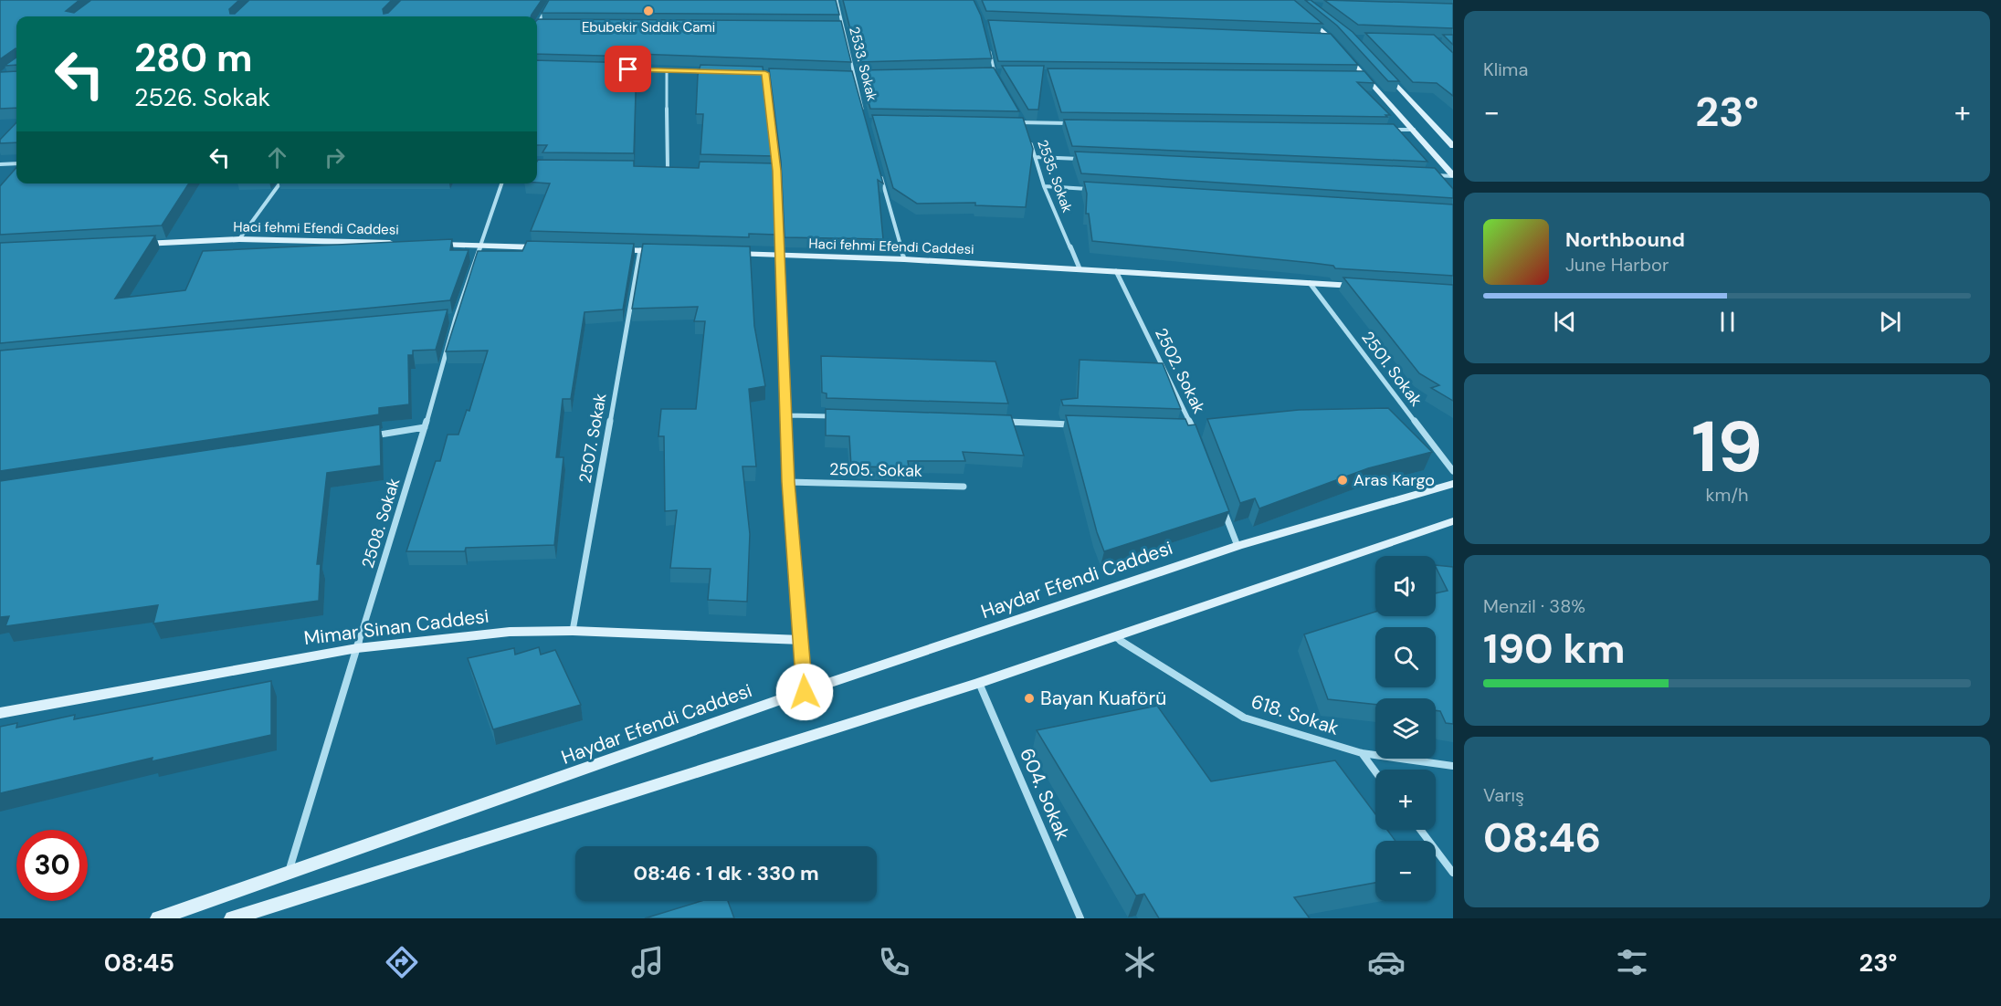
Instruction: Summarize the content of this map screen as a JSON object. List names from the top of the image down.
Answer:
{
  "streets": {
    "main road": ["Haci fehmi Efendi Caddesi", "Haydar Efendi Caddesi", "Mimar Sinan Caddesi"],
    "street": [
      "2533. Sokak",
      "2535. Sokak",
      "2501. Sokak",
      "2502. Sokak",
      "2507. Sokak",
      "2505. Sokak",
      "2508. Sokak",
      "618. Sokak",
      "604. Sokak"
    ]
  },
  "crossings": [
    ["2535. Sokak", "Haci fehmi Efendi Caddesi"],
    ["Haci fehmi Efendi Caddesi", "2501. Sokak"],
    ["Haci fehmi Efendi Caddesi", "2502. Sokak"],
    ["2507. Sokak", "Mimar Sinan Caddesi"],
    ["2508. Sokak", "Haydar Efendi Caddesi"],
    ["2508. Sokak", "Mimar Sinan Caddesi"]
  ],
  "places": ["Ebubekir Sıddık Cami", "Aras Kargo", "Bayan Kuaförü"],
  "page": {
    "tile": [
      "Klima",
      ["19", "km/h"],
      ["Menzil · 38%", "190 km"],
      ["Varış", "08:46"]
    ],
    "turn": ["280 m", "2526. Sokak"],
    "heat": ["−", "23°", "+"],
    "song": ["Northbound", "June Harbor"],
    "map_buttons": ["+", "−"],
    "limit": "30",
    "trip": "08:46 · 1 dk · 330 m",
    "tabs": ["08:45", "23°"]
  }
}
